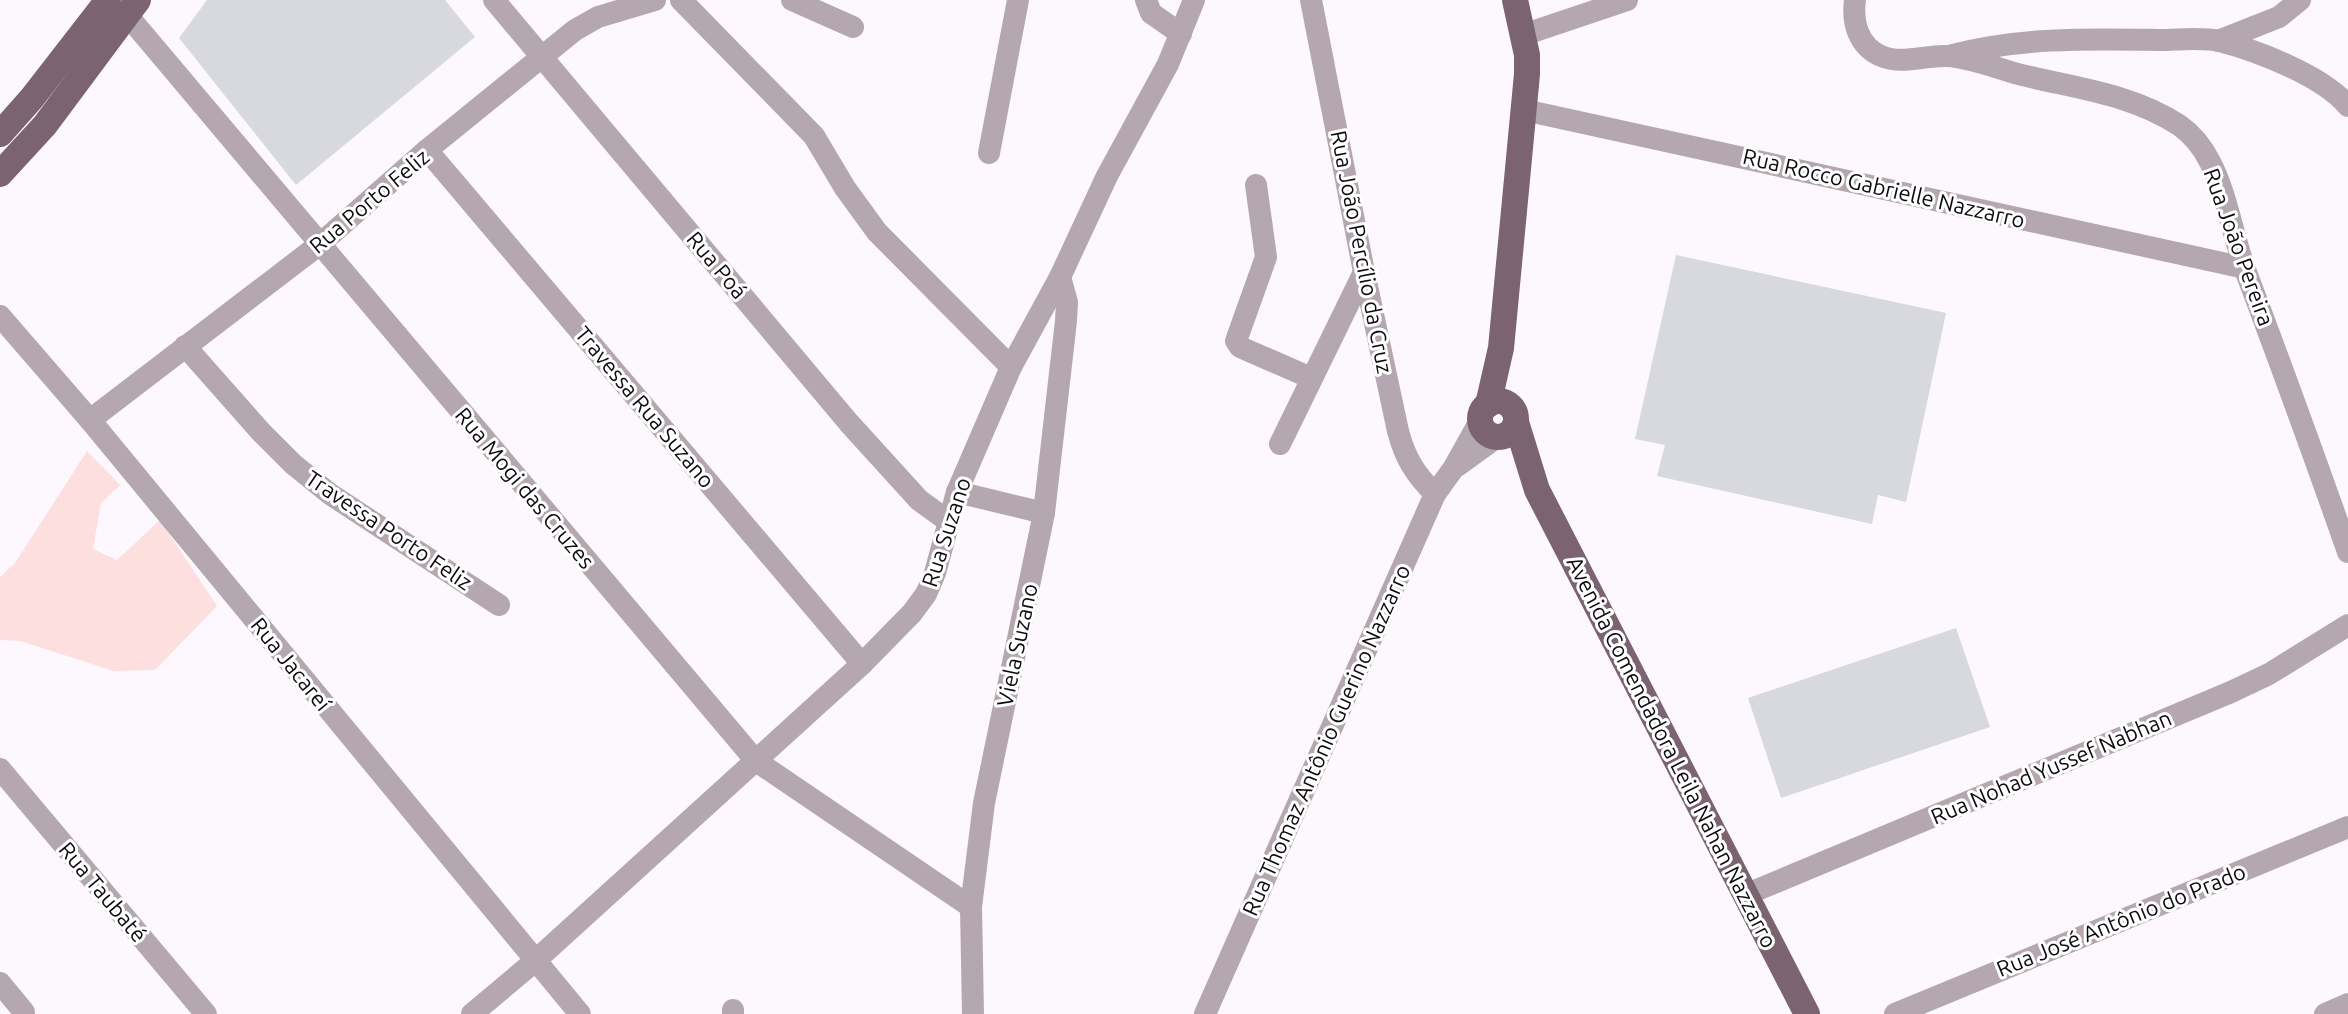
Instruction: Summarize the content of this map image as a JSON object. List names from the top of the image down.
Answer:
{
  "streets": {
    "main road": ["Avenida Comendadora Leila Nahan Nazzarro"],
    "street": [
      "Rua Rocco Gabrielle Nazzarro",
      "Rua Porto Feliz",
      "Rua João Pereira",
      "Rua João Percílio da Cruz",
      "Rua Poá",
      "Travessa Rua Suzano",
      "Rua Mogi das Cruzes",
      "Travessa Porto Feliz",
      "Rua Suzano",
      "Viela Suzano",
      "Rua Jacareí",
      "Rua Thomaz Antônio Guerino Nazzarro",
      "Rua Nohad Yussef Nabhan",
      "Rua Taubaté",
      "Rua José Antônio do Prado"
    ]
  },
  "crossings": [
    ["Rua Rocco Gabrielle Nazzarro", "Rua João Pereira"],
    ["Rua Rocco Gabrielle Nazzarro", "Avenida Comendadora Leila Nahan Nazzarro"],
    ["Rua Porto Feliz", "Rua Poá"],
    ["Rua Porto Feliz", "Travessa Rua Suzano"],
    ["Rua Porto Feliz", "Rua Mogi das Cruzes"],
    ["Rua Porto Feliz", "Travessa Porto Feliz"],
    ["Rua Porto Feliz", "Rua Jacareí"],
    ["Rua João Percílio da Cruz", "Rua Thomaz Antônio Guerino Nazzarro"],
    ["Rua Poá", "Rua Suzano"],
    ["Travessa Rua Suzano", "Rua Suzano"],
    ["Rua Mogi das Cruzes", "Rua Suzano"],
    ["Rua Mogi das Cruzes", "Viela Suzano"],
    ["Rua Suzano", "Viela Suzano"],
    ["Rua Suzano", "Rua Jacareí"],
    ["Rua Thomaz Antônio Guerino Nazzarro", "Avenida Comendadora Leila Nahan Nazzarro"],
    ["Avenida Comendadora Leila Nahan Nazzarro", "Rua Nohad Yussef Nabhan"]
  ]
}
